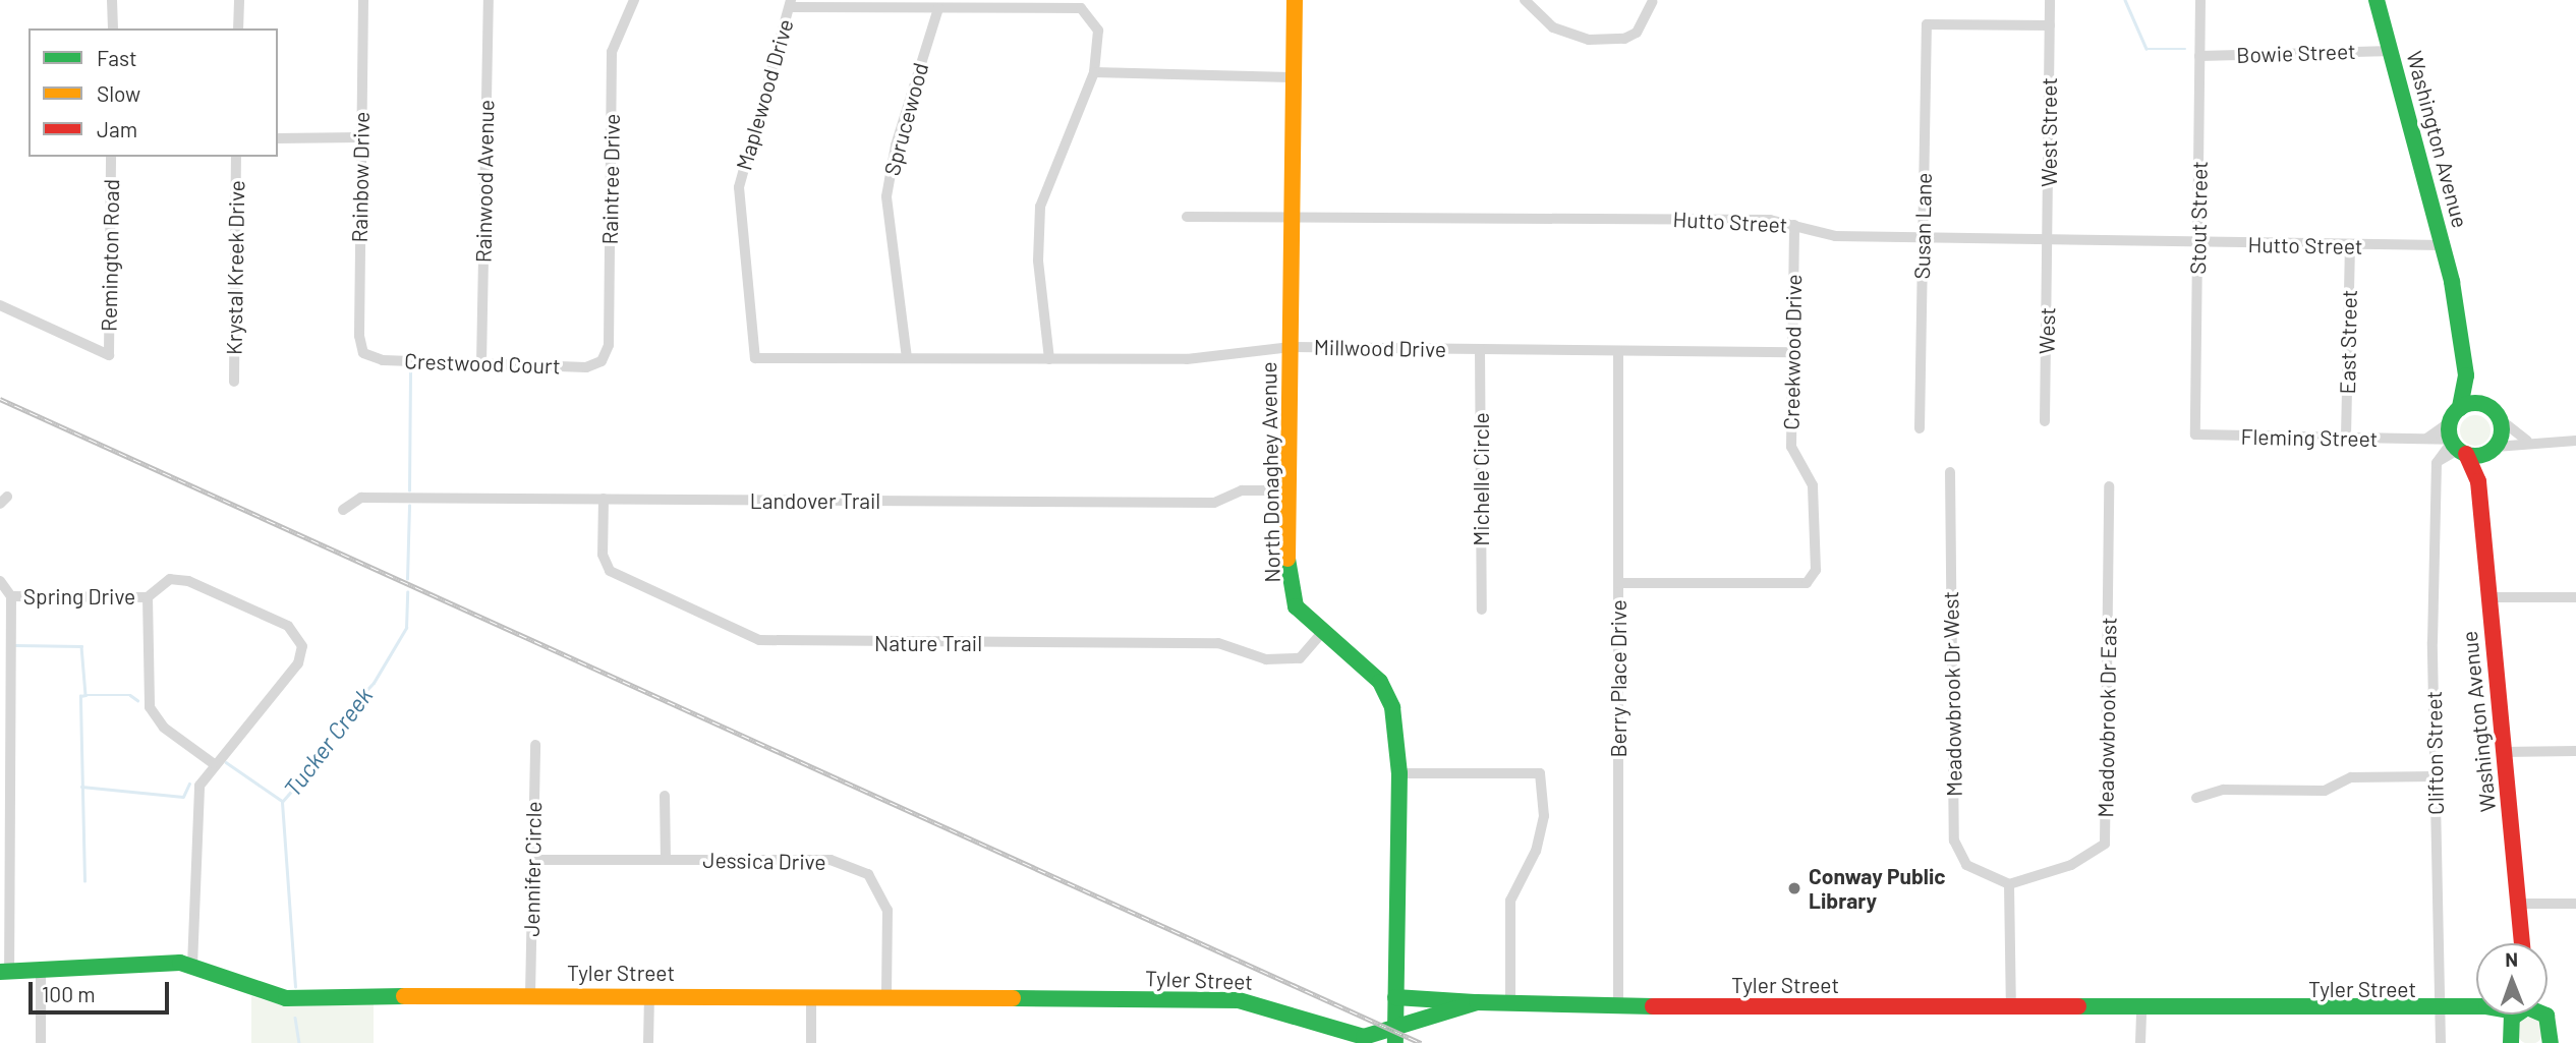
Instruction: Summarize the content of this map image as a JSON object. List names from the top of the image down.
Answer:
{
  "streets": {
    "street": [
      "Bowie Street",
      "Maplewood Drive",
      "Sprucewood",
      "West Street",
      "Washington Avenue",
      "Rainbow Drive",
      "Raintree Drive",
      "Rainwood Avenue",
      "Stout Street",
      "Hutto Street",
      "Susan Lane",
      "Remington Road",
      "Krystal Kreek Drive",
      "West",
      "East Street",
      "Millwood Drive",
      "Creekwood Drive",
      "Crestwood Court",
      "Fleming Street",
      "North Donaghey Avenue",
      "Michelle Circle",
      "Landover Trail",
      "Spring Drive",
      "Nature Trail",
      "Berry Place Drive",
      "Meadowbrook Dr West",
      "Meadowbrook Dr East",
      "Clifton Street",
      "Jessica Drive",
      "Jennifer Circle",
      "Tyler Street"
    ]
  },
  "crossings": [
    ["Bowie Street", "Washington Avenue"],
    ["Bowie Street", "Stout Street"],
    ["Maplewood Drive", "Millwood Drive"],
    ["Sprucewood", "Millwood Drive"],
    ["West Street", "Hutto Street"],
    ["West Street", "Susan Lane"],
    ["West Street", "West"],
    ["Washington Avenue", "Hutto Street"],
    ["Washington Avenue", "Fleming Street"],
    ["Rainbow Drive", "Crestwood Court"],
    ["Raintree Drive", "Crestwood Court"],
    ["Rainwood Avenue", "Crestwood Court"],
    ["Stout Street", "Hutto Street"],
    ["Stout Street", "Fleming Street"],
    ["Hutto Street", "Susan Lane"],
    ["Hutto Street", "West"],
    ["Hutto Street", "East Street"],
    ["Hutto Street", "Creekwood Drive"],
    ["Hutto Street", "North Donaghey Avenue"],
    ["East Street", "Fleming Street"],
    ["Millwood Drive", "Creekwood Drive"],
    ["Millwood Drive", "North Donaghey Avenue"],
    ["Millwood Drive", "Michelle Circle"],
    ["Millwood Drive", "Berry Place Drive"],
    ["Creekwood Drive", "Berry Place Drive"],
    ["North Donaghey Avenue", "Landover Trail"],
    ["North Donaghey Avenue", "Nature Trail"],
    ["North Donaghey Avenue", "Tyler Street"],
    ["Landover Trail", "Nature Trail"],
    ["Berry Place Drive", "Tyler Street"],
    ["Meadowbrook Dr West", "Meadowbrook Dr East"],
    ["Clifton Street", "Tyler Street"],
    ["Jessica Drive", "Jennifer Circle"],
    ["Jessica Drive", "Tyler Street"],
    ["Jennifer Circle", "Tyler Street"]
  ],
  "water": ["Tucker Creek"],
  "places": ["Conway Public Library"],
  "legend": ["Fast", "Slow", "Jam"],
  "scale_bar": "100 m",
  "north": "top"
}
